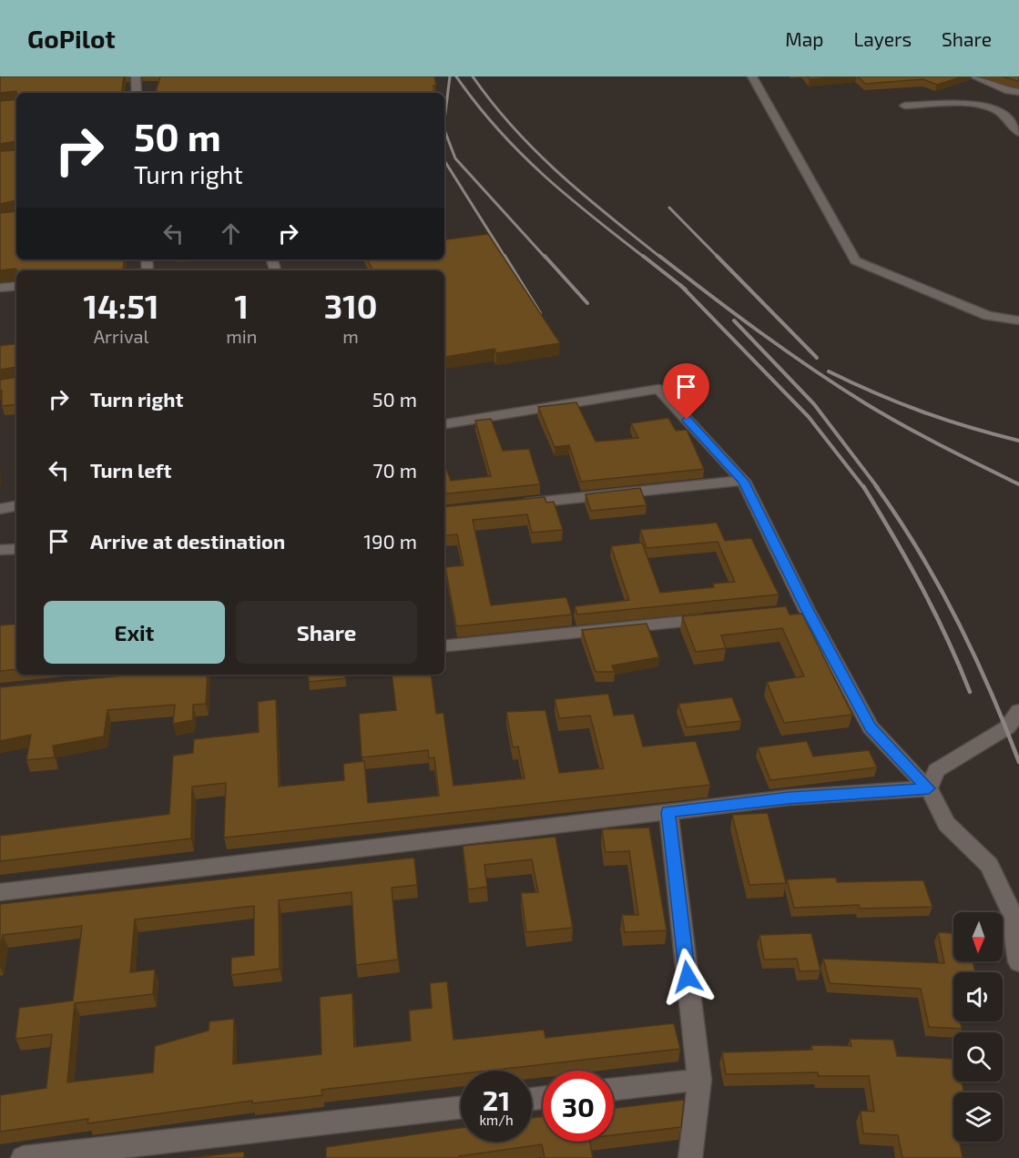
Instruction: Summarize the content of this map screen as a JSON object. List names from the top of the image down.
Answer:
{
  "north": "bottom",
  "page": {
    "header": "GoPilot",
    "nav": ["Map", "Layers", "Share"],
    "turn": ["50 m", "Turn right"],
    "eta": [
      "14:51",
      "Arrival",
      "1",
      "min",
      "310",
      "m"
    ],
    "list": [
      {
        "name": "Turn right",
        "value": "50 m"
      },
      {
        "name": "Turn left",
        "value": "70 m"
      },
      {
        "name": "Arrive at destination",
        "value": "190 m"
      }
    ],
    "buttons": ["Exit", "Share"],
    "speed": "21 km/h",
    "limit": "30"
  }
}
